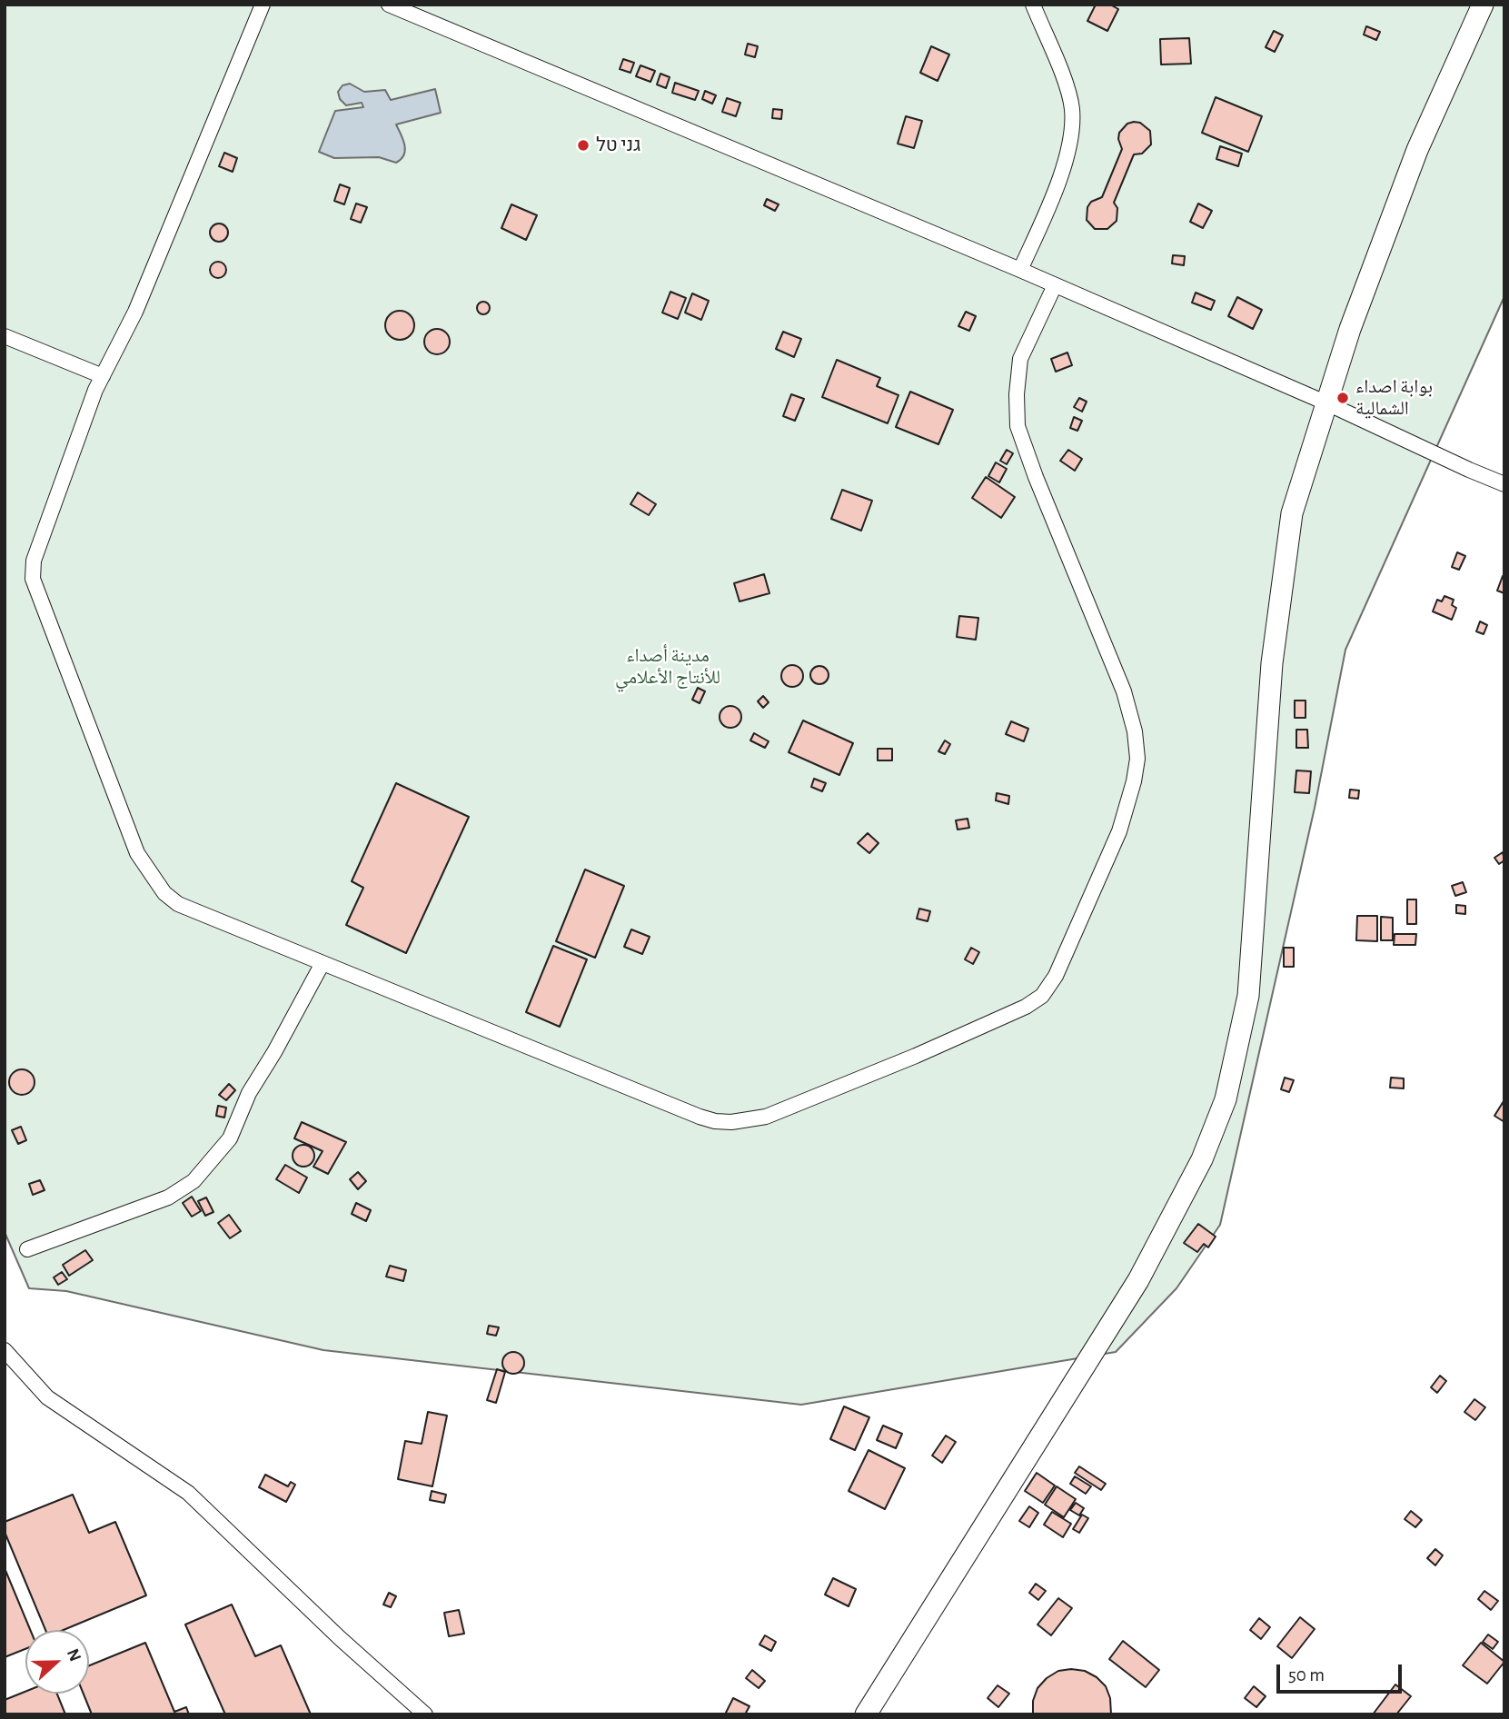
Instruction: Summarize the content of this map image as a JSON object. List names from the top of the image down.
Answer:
{
  "parks": ["مدينة أصداء للأنتاج الأعلامي"],
  "places": ["גני טל", "بوابة اصداء الشمالية"],
  "scale_bar": "50 m",
  "north": "right"
}
